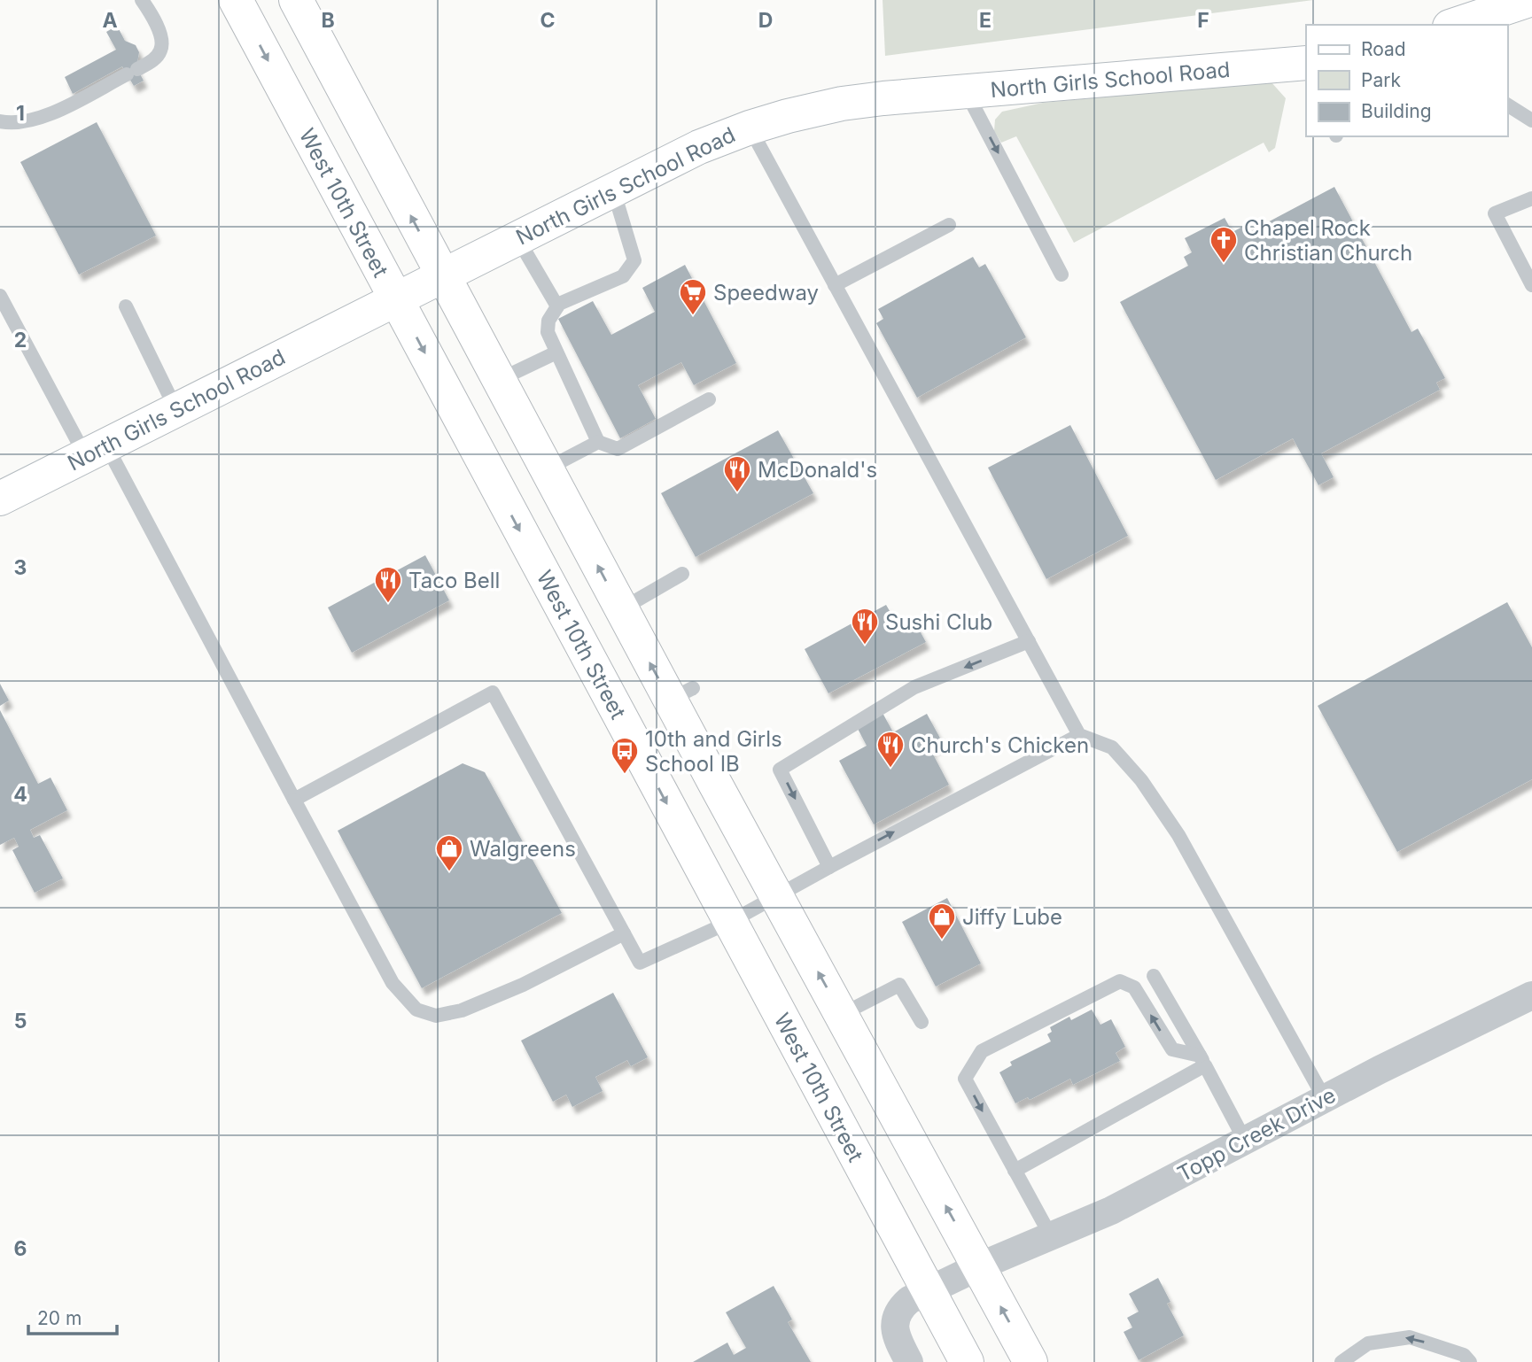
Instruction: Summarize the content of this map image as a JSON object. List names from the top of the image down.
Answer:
{
  "streets": {
    "main road": ["North Girls School Road", "West 10th Street"],
    "street": ["Topp Creek Drive"]
  },
  "crossings": [
    ["North Girls School Road", "West 10th Street"]
  ],
  "places": {
    "church": ["Chapel Rock Christian Church"],
    "supermarket": ["Speedway"],
    "restaurant": [
      "McDonald's",
      "Taco Bell",
      "Sushi Club",
      "Church's Chicken"
    ],
    "bus stop": ["10th and Girls School IB"],
    "shop": ["Walgreens", "Jiffy Lube"]
  },
  "legend": ["Road", "Park", "Building"],
  "scale_bar": "20 m",
  "grid": {
    "columns": [
      "A",
      "B",
      "C",
      "D",
      "E",
      "F"
    ],
    "rows": [
      "1",
      "2",
      "3",
      "4",
      "5",
      "6"
    ]
  }
}
